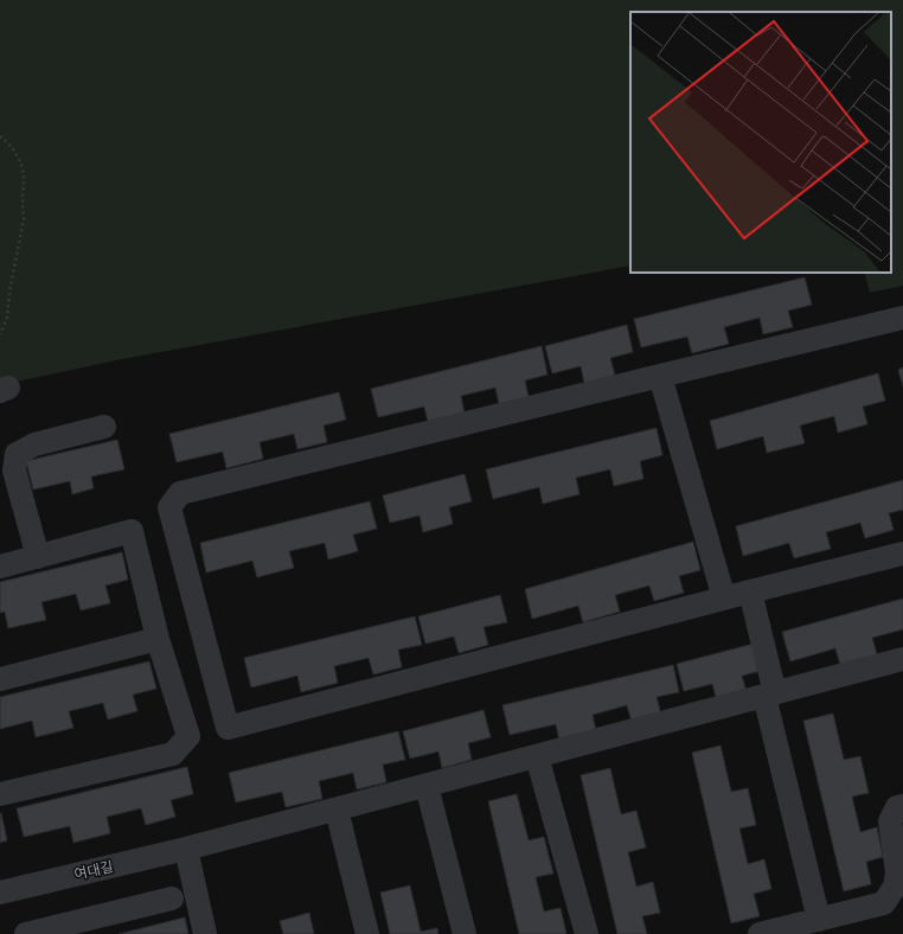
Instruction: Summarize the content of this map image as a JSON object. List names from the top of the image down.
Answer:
{
  "streets": {
    "street": ["여대길"]
  }
}
